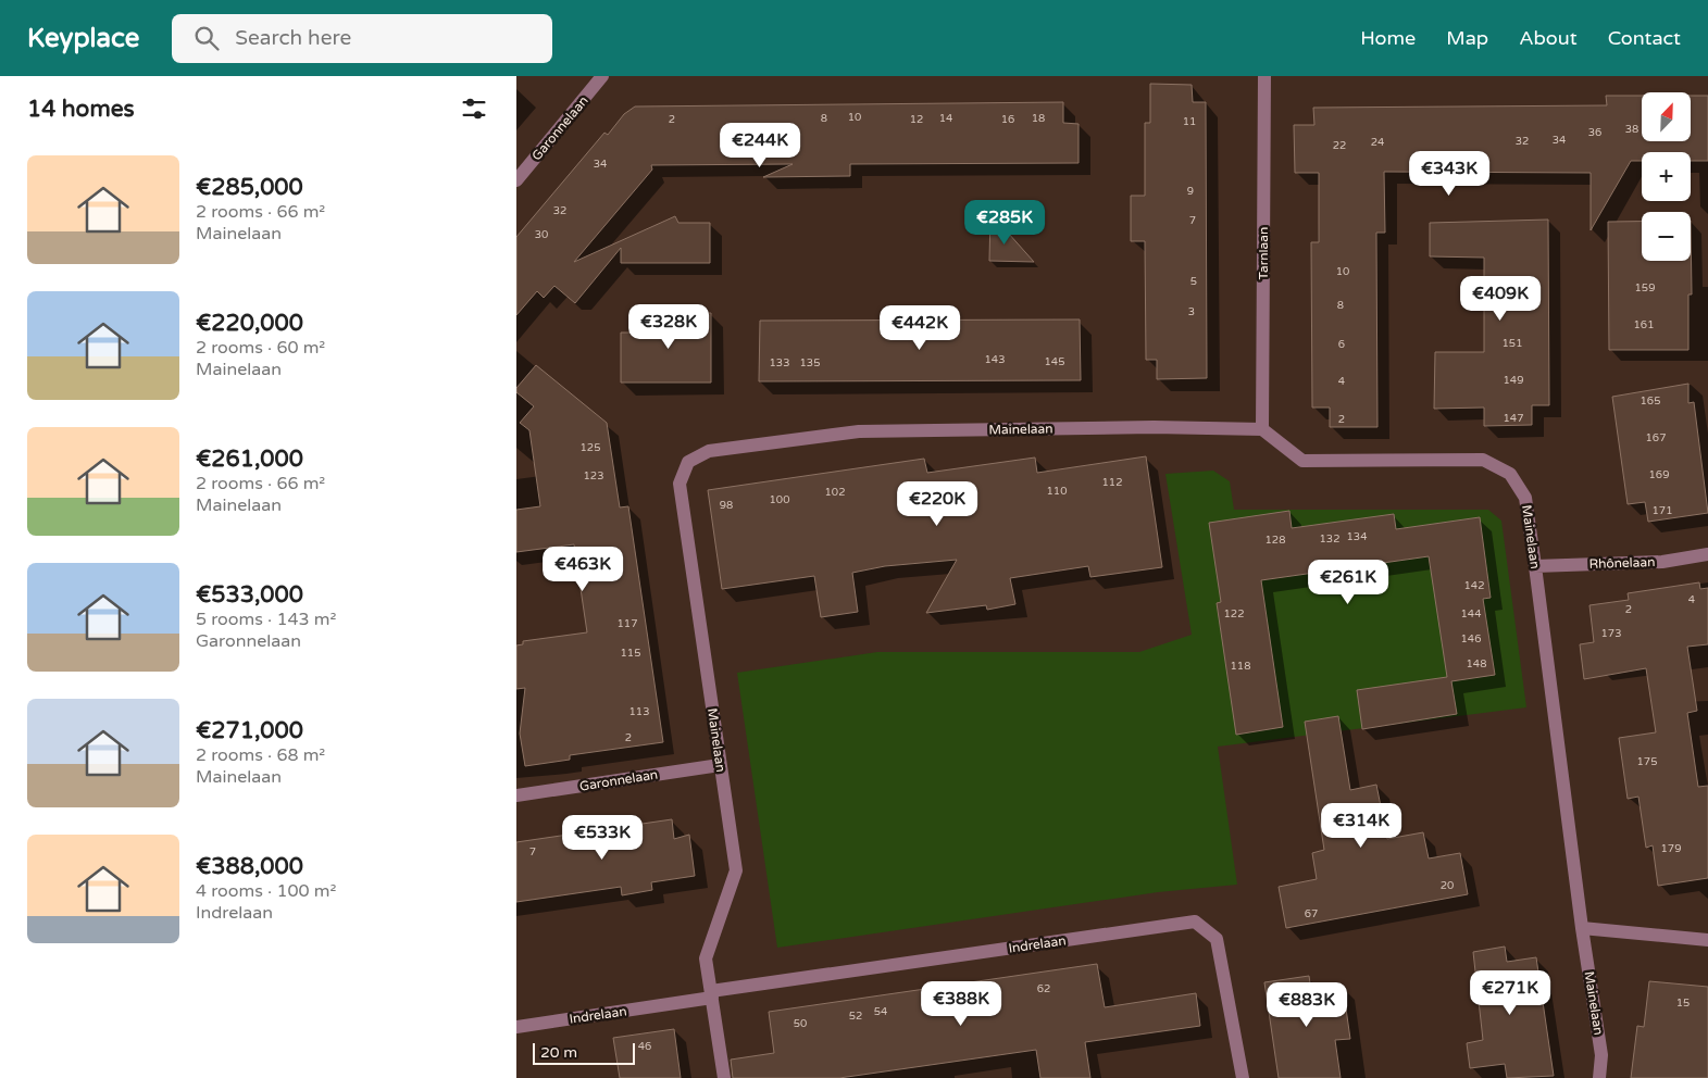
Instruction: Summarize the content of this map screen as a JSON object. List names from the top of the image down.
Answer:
{
  "streets": {
    "street": [
      "Garonnelaan",
      "Tarnlaan",
      "Mainelaan",
      "Rhônelaan",
      "Indrelaan"
    ]
  },
  "crossings": [
    ["Garonnelaan", "Mainelaan"],
    ["Tarnlaan", "Mainelaan"],
    ["Mainelaan", "Rhônelaan"],
    ["Mainelaan", "Indrelaan"]
  ],
  "house_numbers": [
    "10",
    "8",
    "14",
    "18",
    "2",
    "12",
    "16",
    "11",
    "38",
    "36",
    "34",
    "32",
    "24",
    "22",
    "34",
    "9",
    "32",
    "7",
    "30",
    "10",
    "5",
    "159",
    "8",
    "3",
    "161",
    "151",
    "6",
    "143",
    "145",
    "133",
    "135",
    "149",
    "4",
    "165",
    "147",
    "2",
    "167",
    "125",
    "169",
    "123",
    "112",
    "110",
    "102",
    "100",
    "98",
    "171",
    "134",
    "132",
    "128",
    "142",
    "4",
    "2",
    "122",
    "144",
    "117",
    "173",
    "146",
    "115",
    "148",
    "118",
    "113",
    "2",
    "175",
    "179",
    "7",
    "20",
    "67",
    "62",
    "15",
    "54",
    "52",
    "50",
    "46"
  ],
  "scale_bar": "20 m",
  "north": "top right",
  "page": {
    "header": "Keyplace",
    "search": "Search here",
    "nav": [
      "Home",
      "Map",
      "About",
      "Contact"
    ],
    "heading": "14 homes",
    "map_buttons": ["+", "−"],
    "price": [
      "€244K",
      "€343K",
      "€285K",
      "€409K",
      "€328K",
      "€442K",
      "€220K",
      "€463K",
      "€261K",
      "€314K",
      "€533K",
      "€271K",
      "€388K",
      "€883K"
    ],
    "list": [
      {
        "name": "€285,000",
        "note": "2 rooms · 66 m² · Mainelaan"
      },
      {
        "name": "€220,000",
        "note": "2 rooms · 60 m² · Mainelaan"
      },
      {
        "name": "€261,000",
        "note": "2 rooms · 66 m² · Mainelaan"
      },
      {
        "name": "€533,000",
        "note": "5 rooms · 143 m² · Garonnelaan"
      },
      {
        "name": "€271,000",
        "note": "2 rooms · 68 m² · Mainelaan"
      },
      {
        "name": "€388,000",
        "note": "4 rooms · 100 m² · Indrelaan"
      }
    ],
    "scale": "20 m"
  }
}
